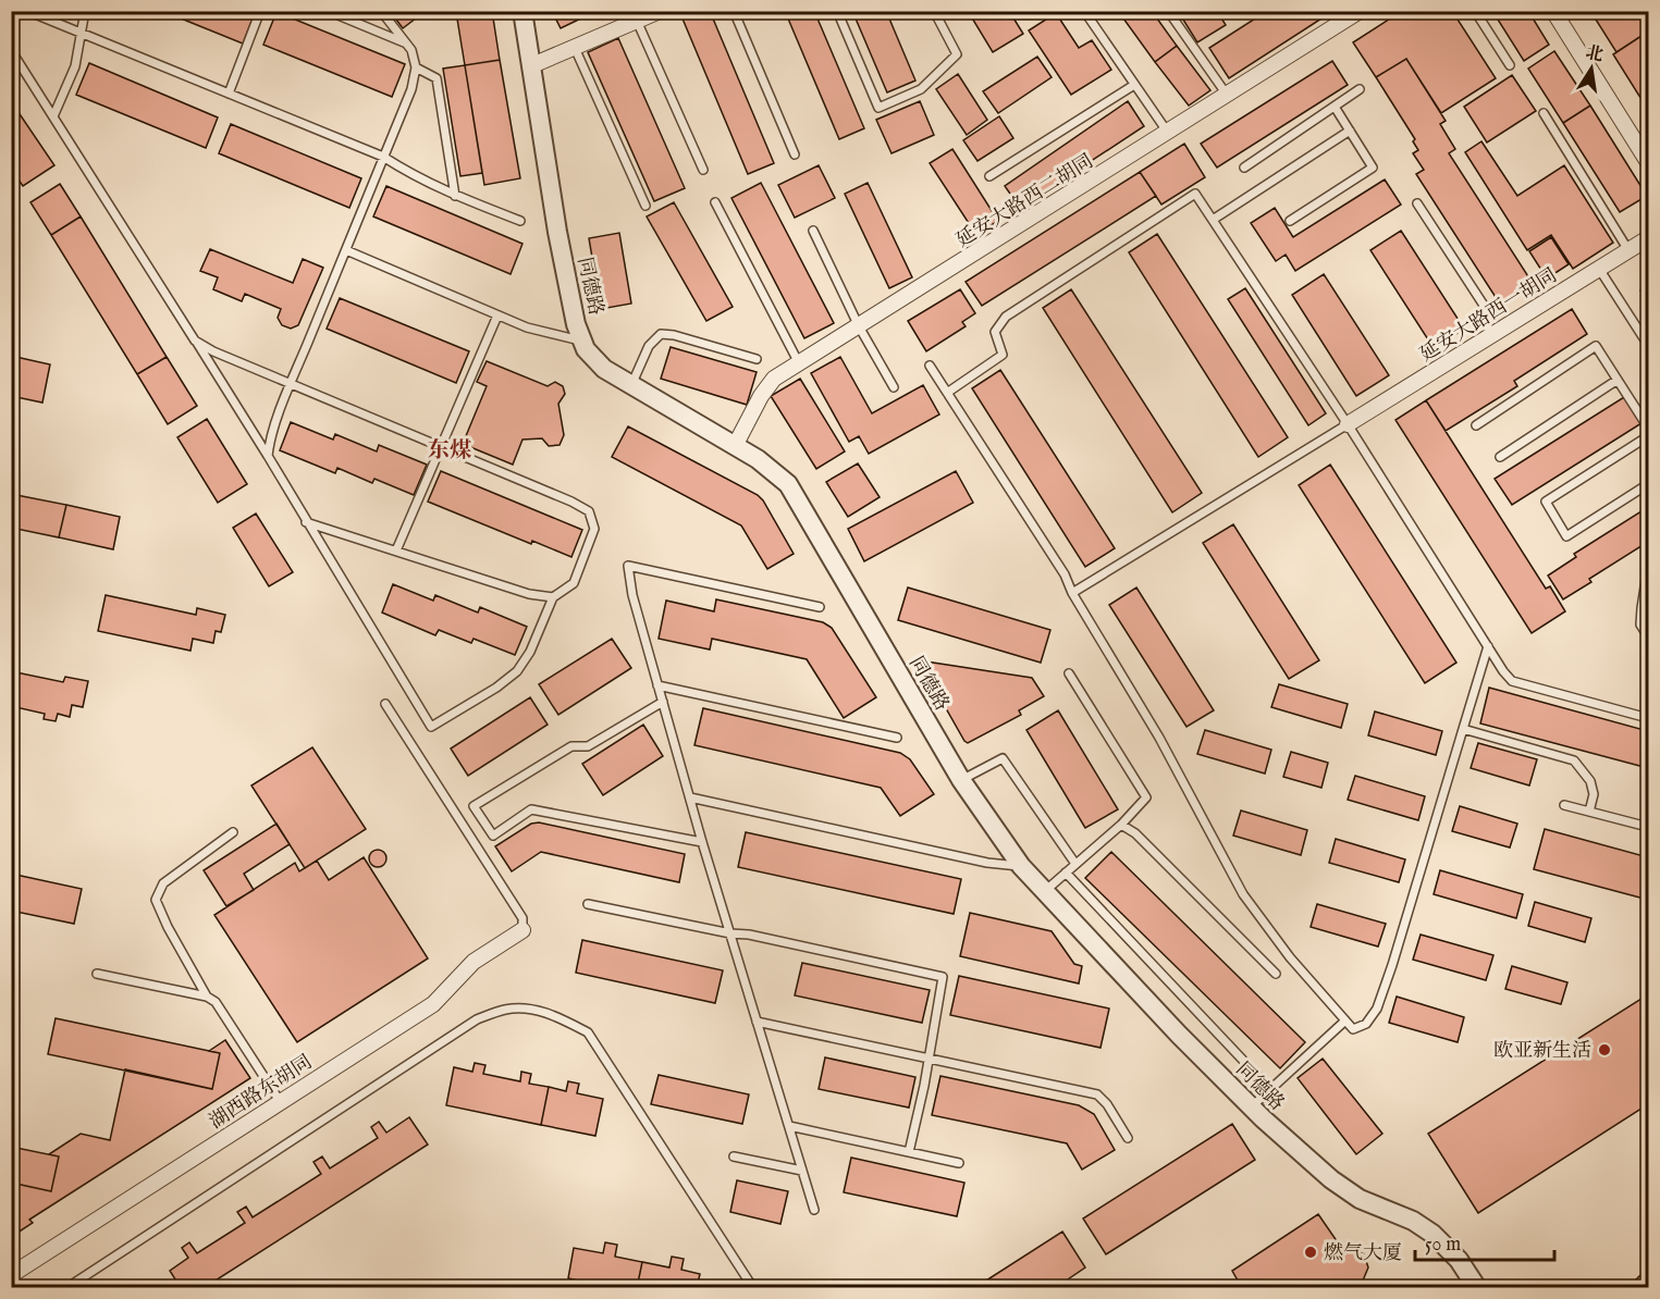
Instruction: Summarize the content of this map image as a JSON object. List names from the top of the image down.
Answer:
{
  "streets": {
    "street": [
      "延安大路西二胡同",
      "同德路",
      "延安大路西一胡同",
      "湖西路东胡同"
    ]
  },
  "crossings": [
    ["延安大路西二胡同", "同德路"]
  ],
  "districts": ["东煤"],
  "places": ["欧亚新生活", "燃气大厦"],
  "scale_bar": "50 m",
  "north": "top"
}
